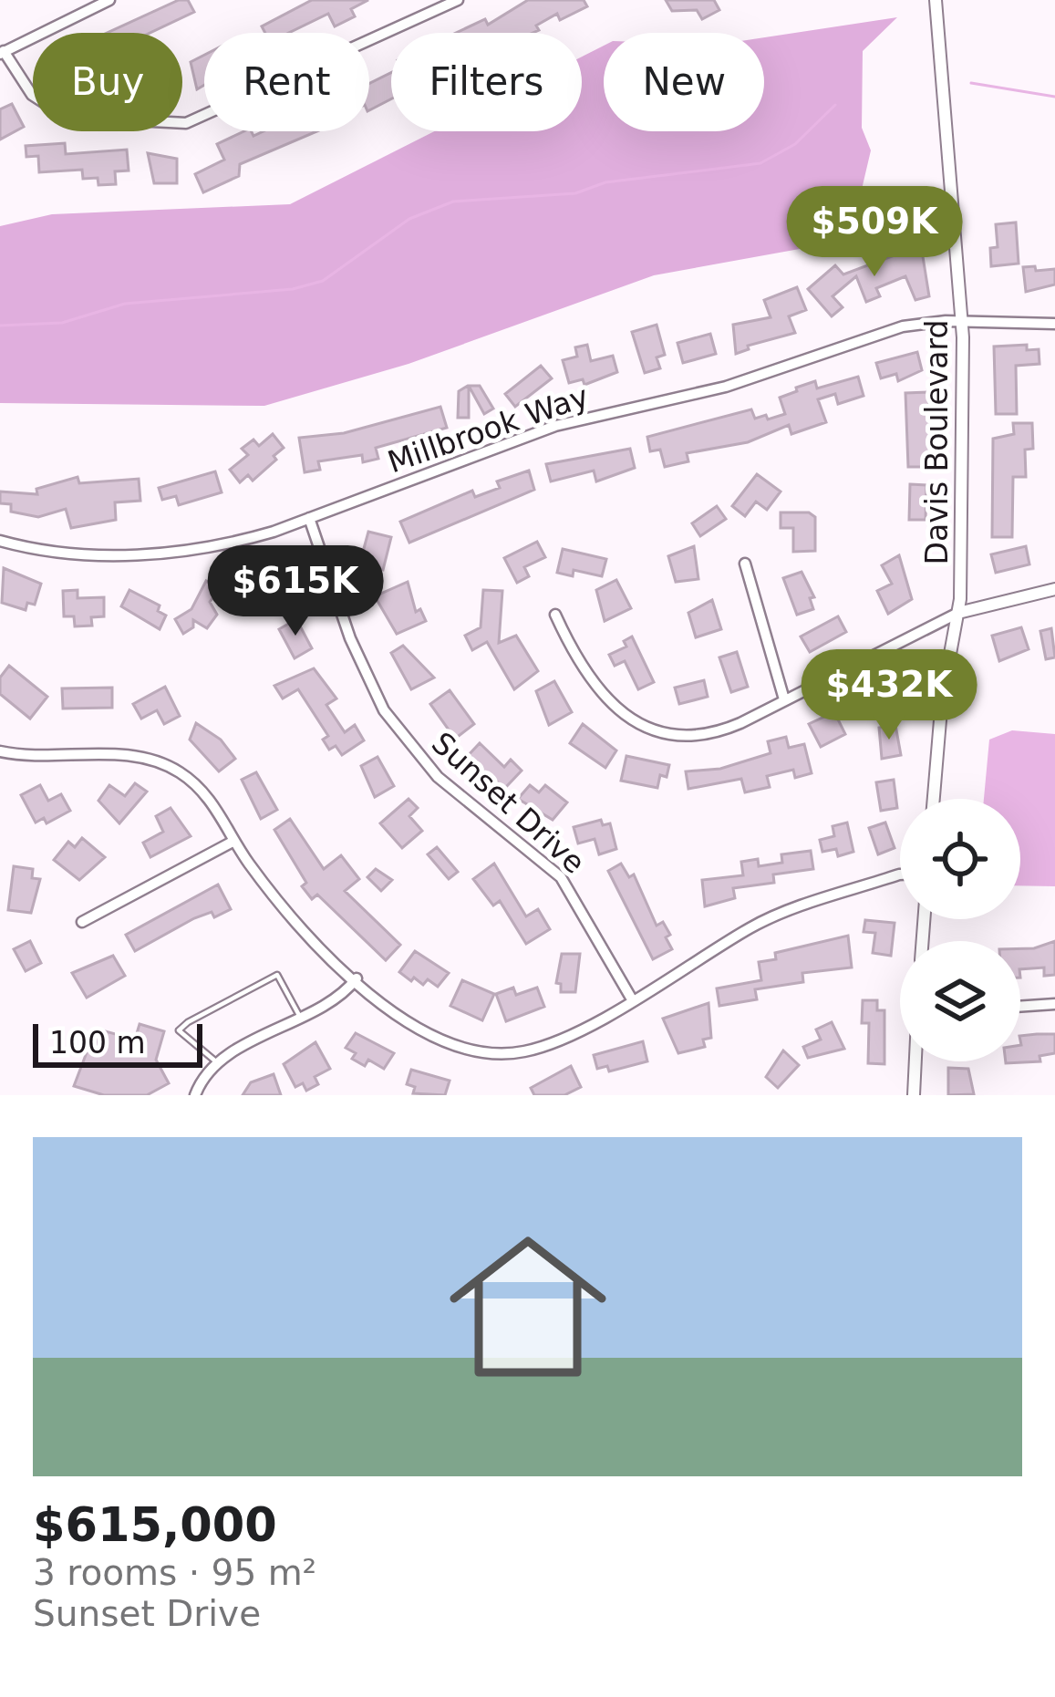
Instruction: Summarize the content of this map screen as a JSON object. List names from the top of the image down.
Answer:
{
  "streets": {
    "street": ["Millbrook Way", "Davis Boulevard", "Sunset Drive"]
  },
  "crossings": [
    ["Millbrook Way", "Davis Boulevard"],
    ["Millbrook Way", "Sunset Drive"]
  ],
  "scale_bar": "100 m",
  "page": {
    "chip": [
      "Buy",
      "Rent",
      "Filters",
      "New"
    ],
    "price": ["$509K", "$615K", "$432K"],
    "scale": "100 m",
    "list": [
      {
        "name": "$615,000",
        "note": "3 rooms · 95 m² · Sunset Drive"
      }
    ]
  }
}
